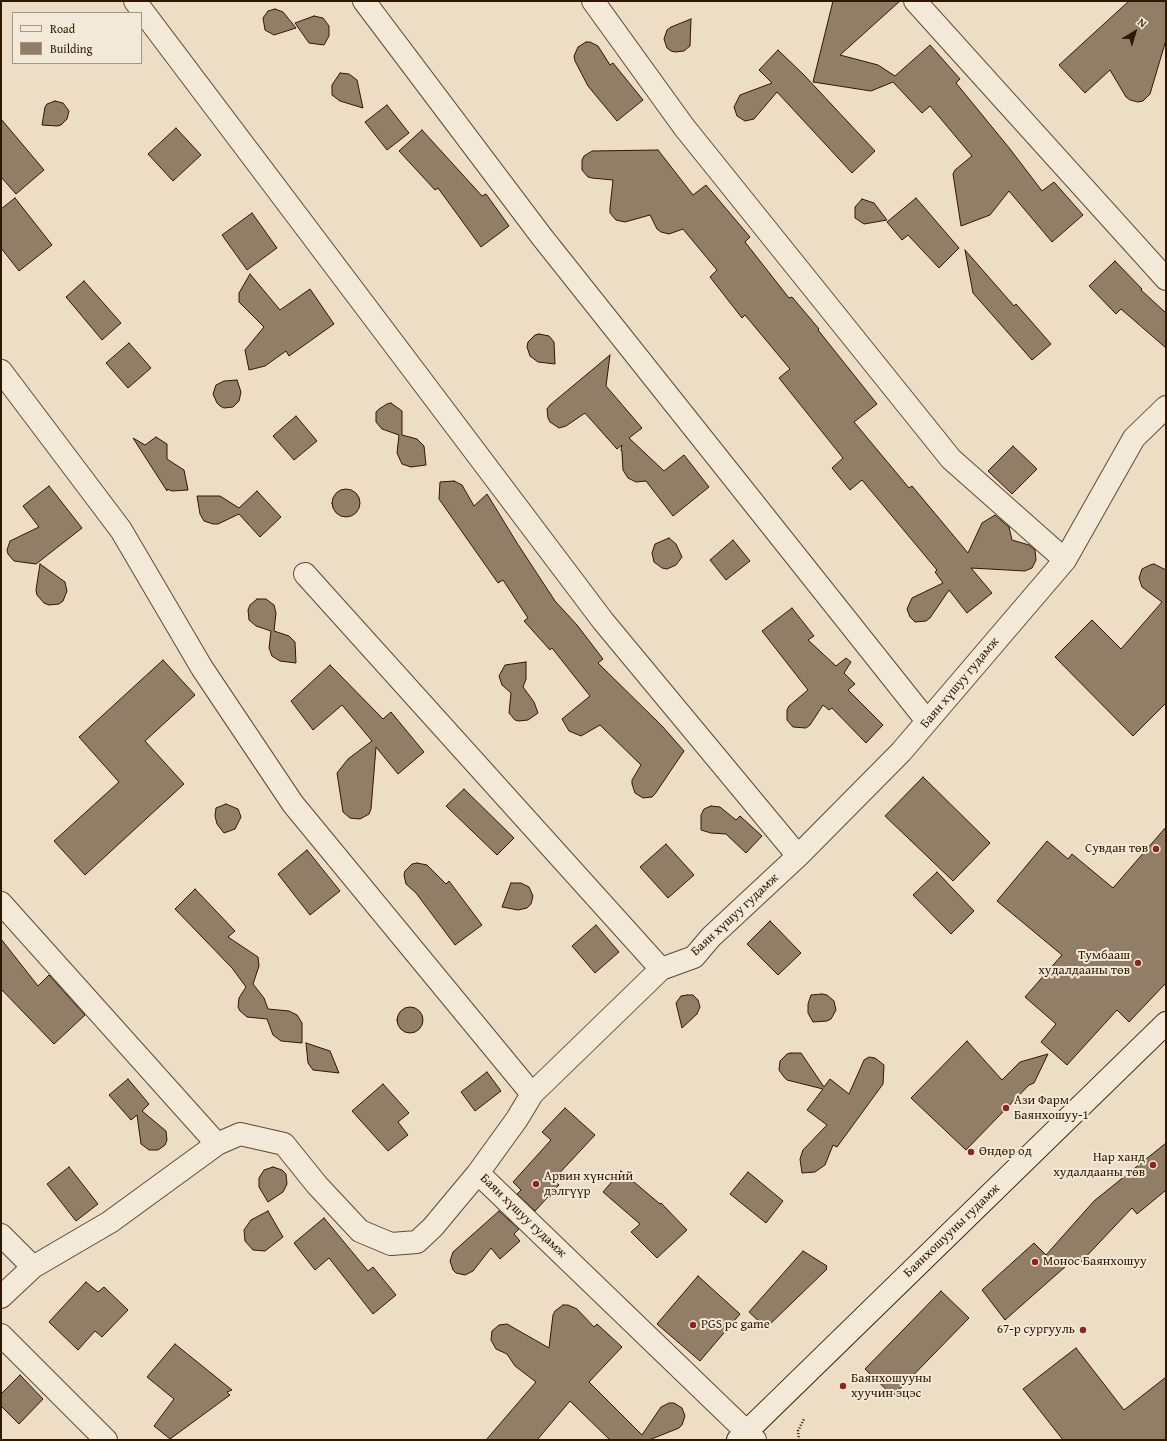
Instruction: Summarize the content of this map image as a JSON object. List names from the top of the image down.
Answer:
{
  "streets": {
    "street": ["Баян хүшуу гудамж", "Баянхошууны гудамж"]
  },
  "crossings": [
    ["Баян хүшуу гудамж", "Баянхошууны гудамж"]
  ],
  "places": [
    "Сувдан төв",
    "Тумбааш худалдааны төв",
    "Ази Фарм Баянхошуу-1",
    "Өндөр од",
    "Нар ханд худалдааны төв",
    "Арвин хүнсний дэлгүүр",
    "Монос Баянхошуу",
    "PGS pc game",
    "67-р сургууль",
    "Баянхошууны хуучин эцэс"
  ],
  "legend": ["Road", "Building"],
  "north": "top right"
}
